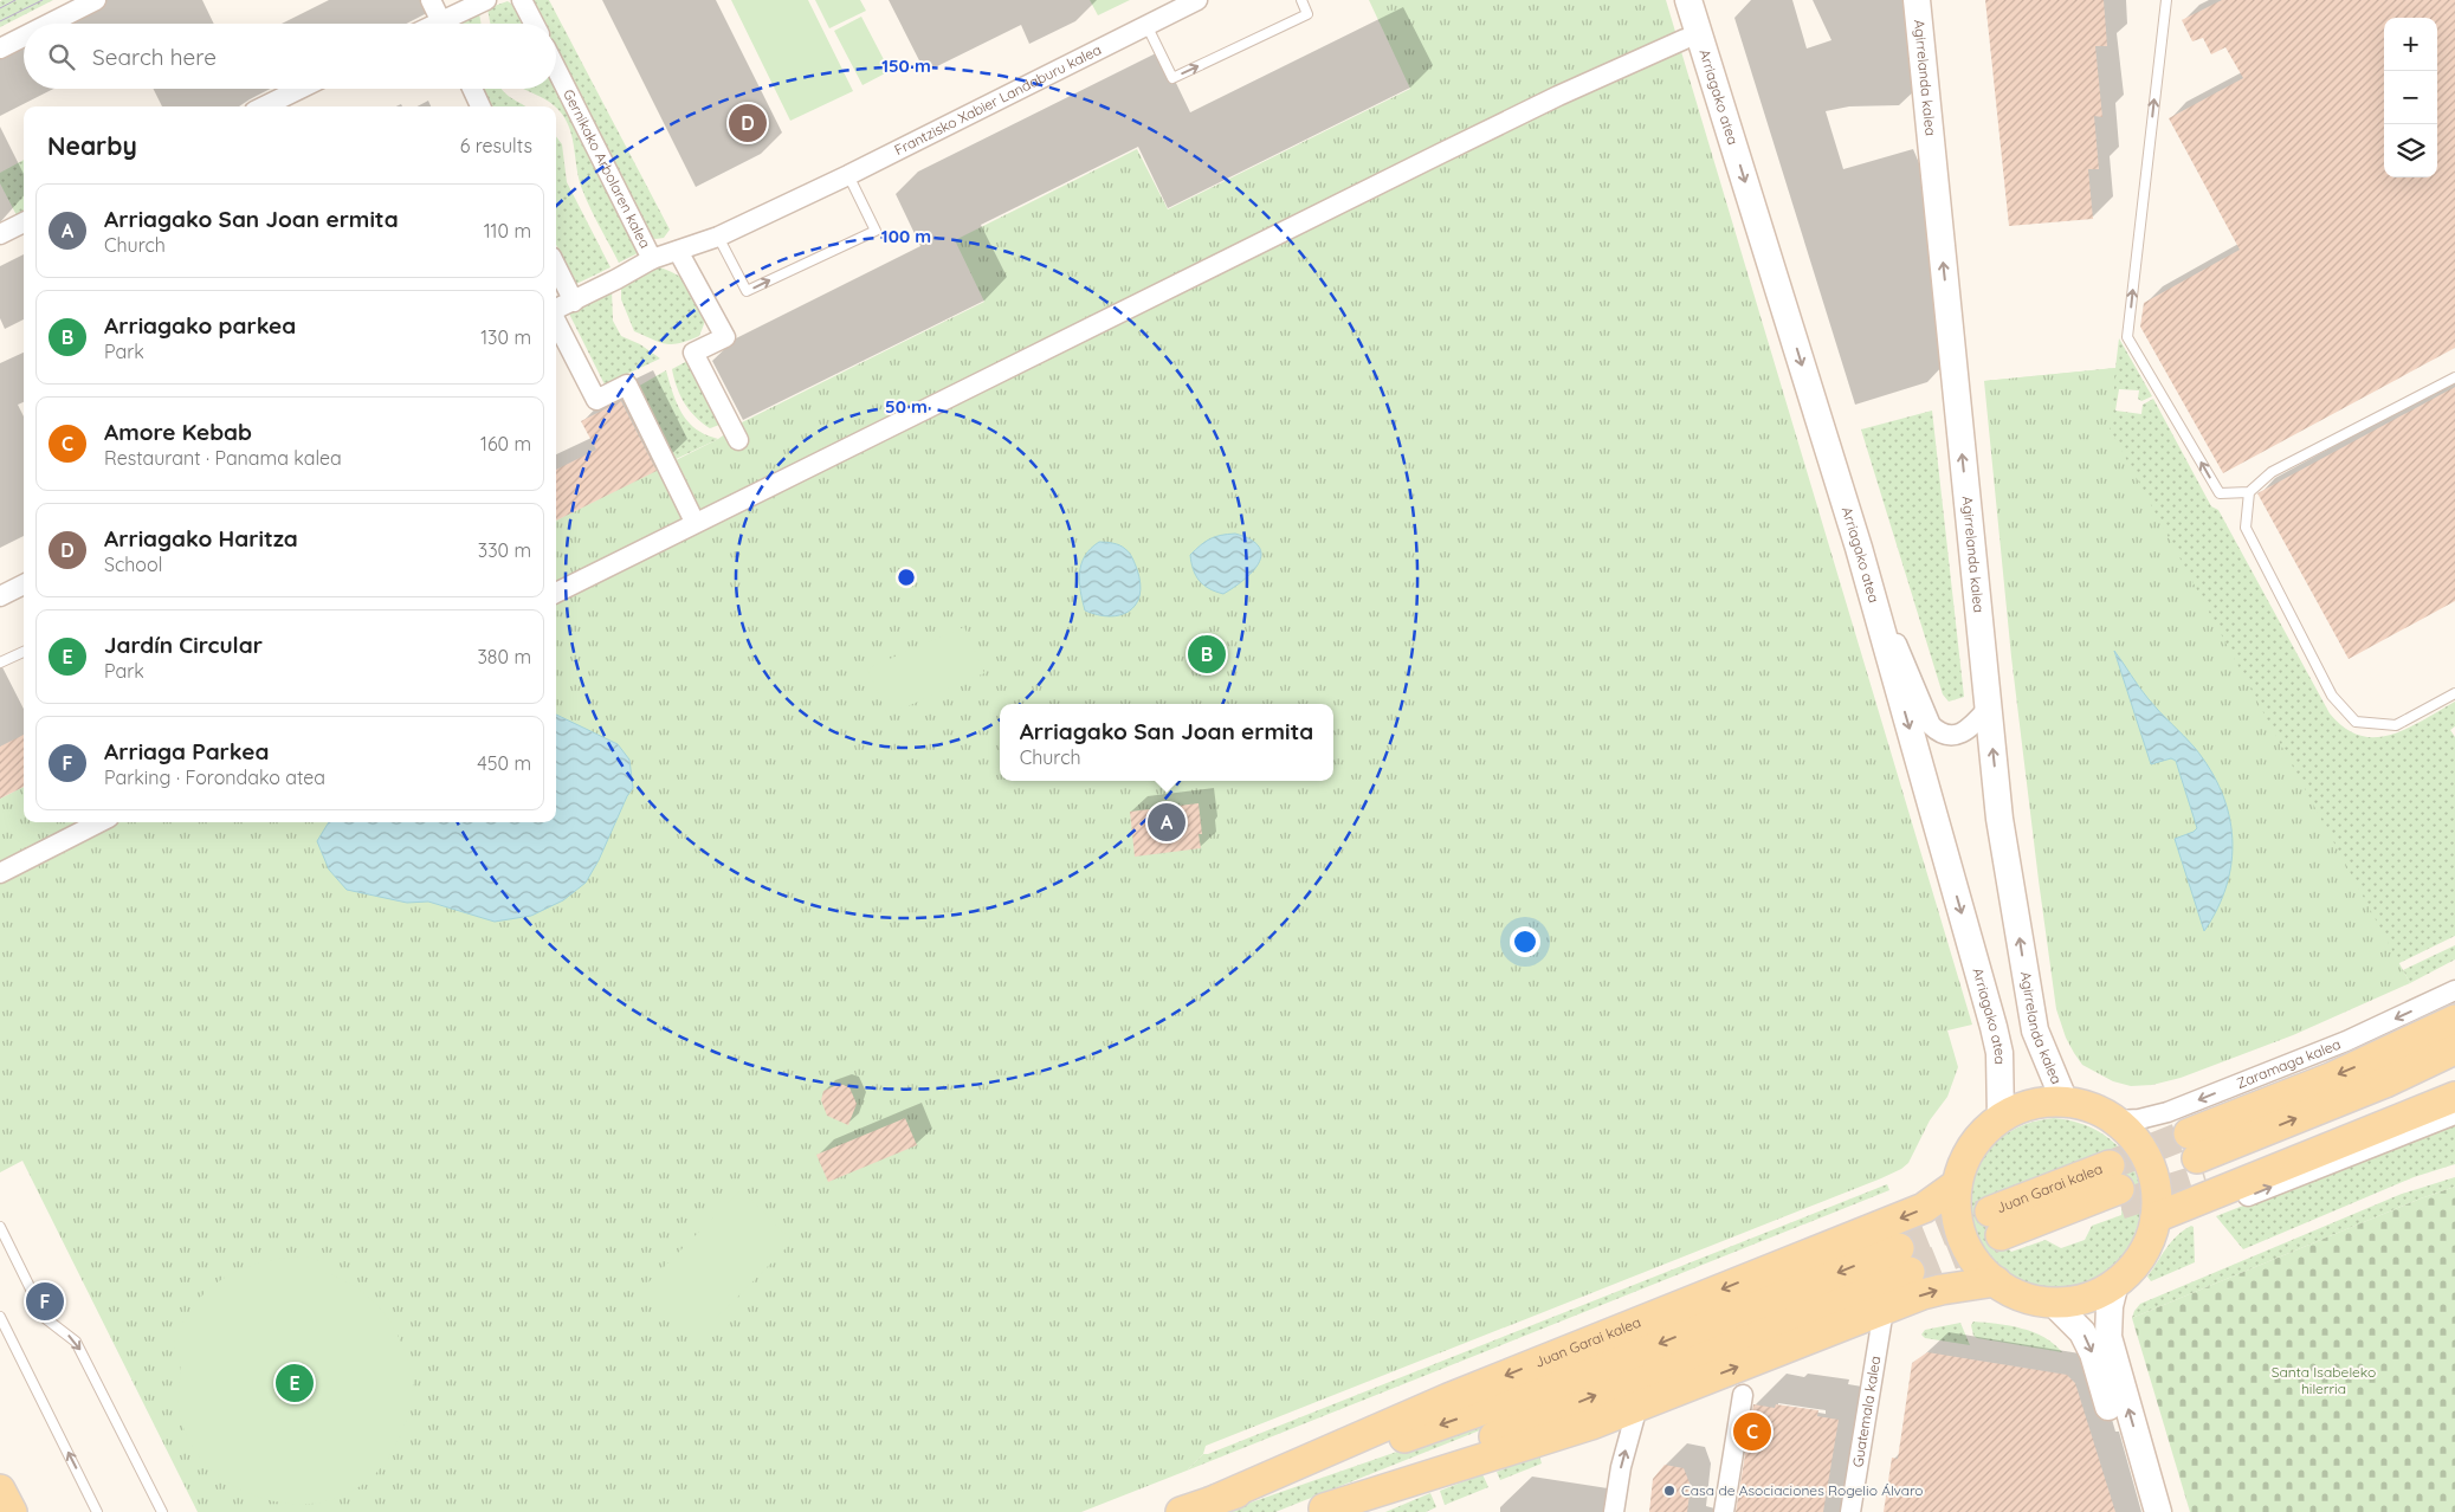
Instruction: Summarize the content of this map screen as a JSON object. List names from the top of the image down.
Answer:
{
  "streets": {
    "main road": [
      "Agirrelanda kalea",
      "Arriagako atea",
      "Zaramaga kalea",
      "Juan Garai kalea"
    ],
    "street": ["Frantzisko Xabier Landaburu kalea", "Gernikako Arbolaren kalea", "Guatemala kalea"]
  },
  "crossings": [
    ["Frantzisko Xabier Landaburu kalea", "Gernikako Arbolaren kalea"],
    ["Juan Garai kalea", "Guatemala kalea"]
  ],
  "one_way": ["Agirrelanda kalea", "Arriagako atea"],
  "parks": ["Santa Isabeleko hilerria"],
  "places": ["Casa de Asociaciones Rogelio Álvaro"],
  "page": {
    "map_buttons": ["+", "−"],
    "search": "Search here",
    "pins": [
      "D",
      "B",
      "A",
      "F",
      "E",
      "C"
    ],
    "heading": ["Nearby", "6 results"],
    "list": [
      {
        "mark": "A",
        "name": "Arriagako San Joan ermita",
        "note": "Church",
        "value": "110 m"
      },
      {
        "mark": "B",
        "name": "Arriagako parkea",
        "note": "Park",
        "value": "130 m"
      },
      {
        "mark": "C",
        "name": "Amore Kebab",
        "note": "Restaurant · Panama kalea",
        "value": "160 m"
      },
      {
        "mark": "D",
        "name": "Arriagako Haritza",
        "note": "School",
        "value": "330 m"
      },
      {
        "mark": "E",
        "name": "Jardín Circular",
        "note": "Park",
        "value": "380 m"
      },
      {
        "mark": "F",
        "name": "Arriaga Parkea",
        "note": "Parking · Forondako atea",
        "value": "450 m"
      }
    ],
    "popup": ["Arriagako San Joan ermita", "Church"]
  },
  "rings": ["150 m", "100 m", "50 m"]
}
